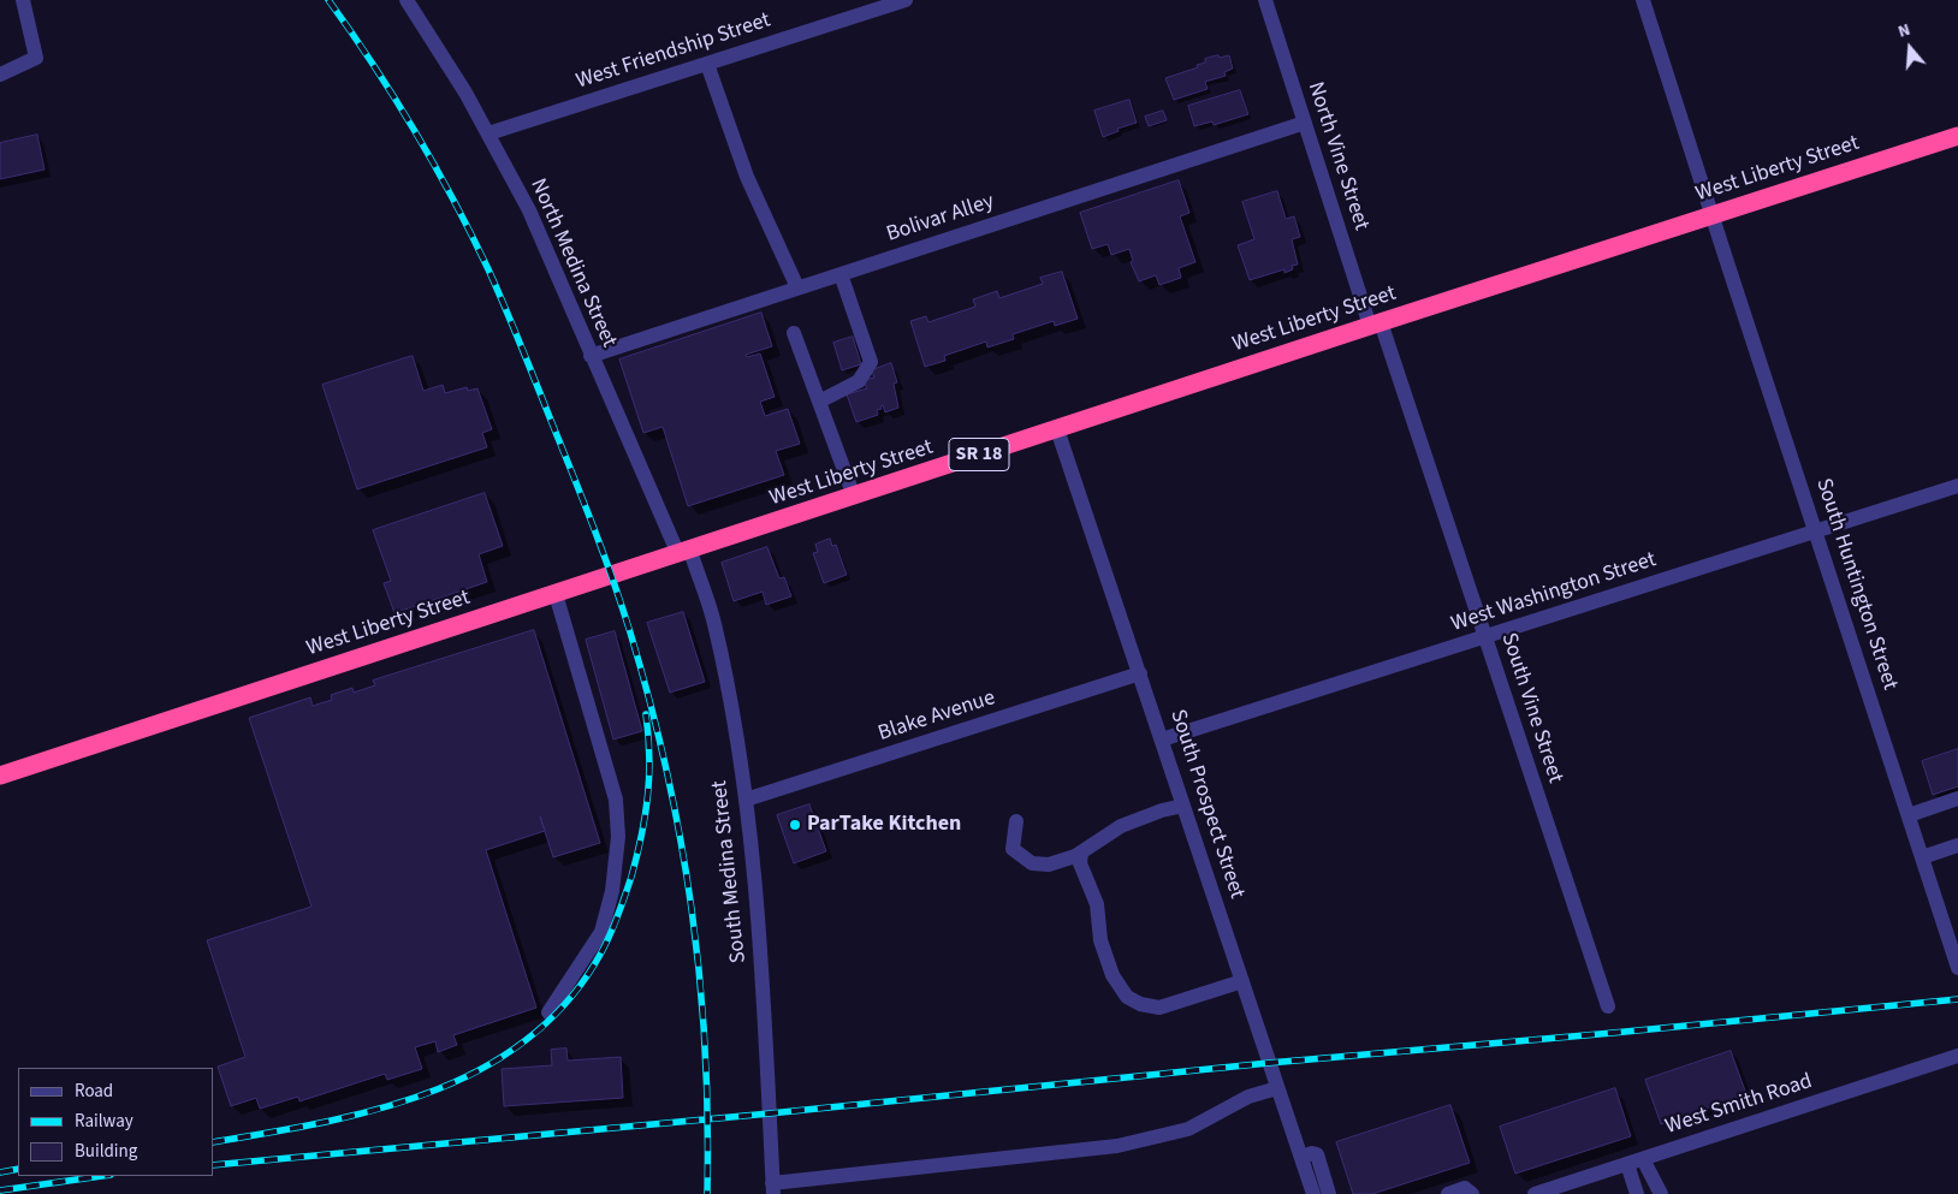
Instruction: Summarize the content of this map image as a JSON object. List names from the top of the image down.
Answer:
{
  "streets": {
    "highway": ["West Liberty Street", "SR 18"],
    "street": [
      "West Friendship Street",
      "North Vine Street",
      "Bolivar Alley",
      "North Medina Street",
      "South Huntington Street",
      "West Washington Street",
      "South Vine Street",
      "Blake Avenue",
      "South Prospect Street",
      "South Medina Street",
      "West Smith Road"
    ]
  },
  "crossings": [
    ["West Friendship Street", "North Medina Street"],
    ["North Vine Street", "West Liberty Street"],
    ["North Vine Street", "Bolivar Alley"],
    ["North Vine Street", "South Vine Street"],
    ["West Liberty Street", "North Medina Street"],
    ["West Liberty Street", "South Huntington Street"],
    ["West Liberty Street", "South Vine Street"],
    ["West Liberty Street", "South Prospect Street"],
    ["West Liberty Street", "South Medina Street"],
    ["Bolivar Alley", "North Medina Street"],
    ["North Medina Street", "South Medina Street"],
    ["South Huntington Street", "West Washington Street"],
    ["West Washington Street", "South Vine Street"],
    ["West Washington Street", "South Prospect Street"],
    ["Blake Avenue", "South Prospect Street"],
    ["Blake Avenue", "South Medina Street"]
  ],
  "places": ["ParTake Kitchen"],
  "legend": ["Road", "Railway", "Building"],
  "north": "top"
}
